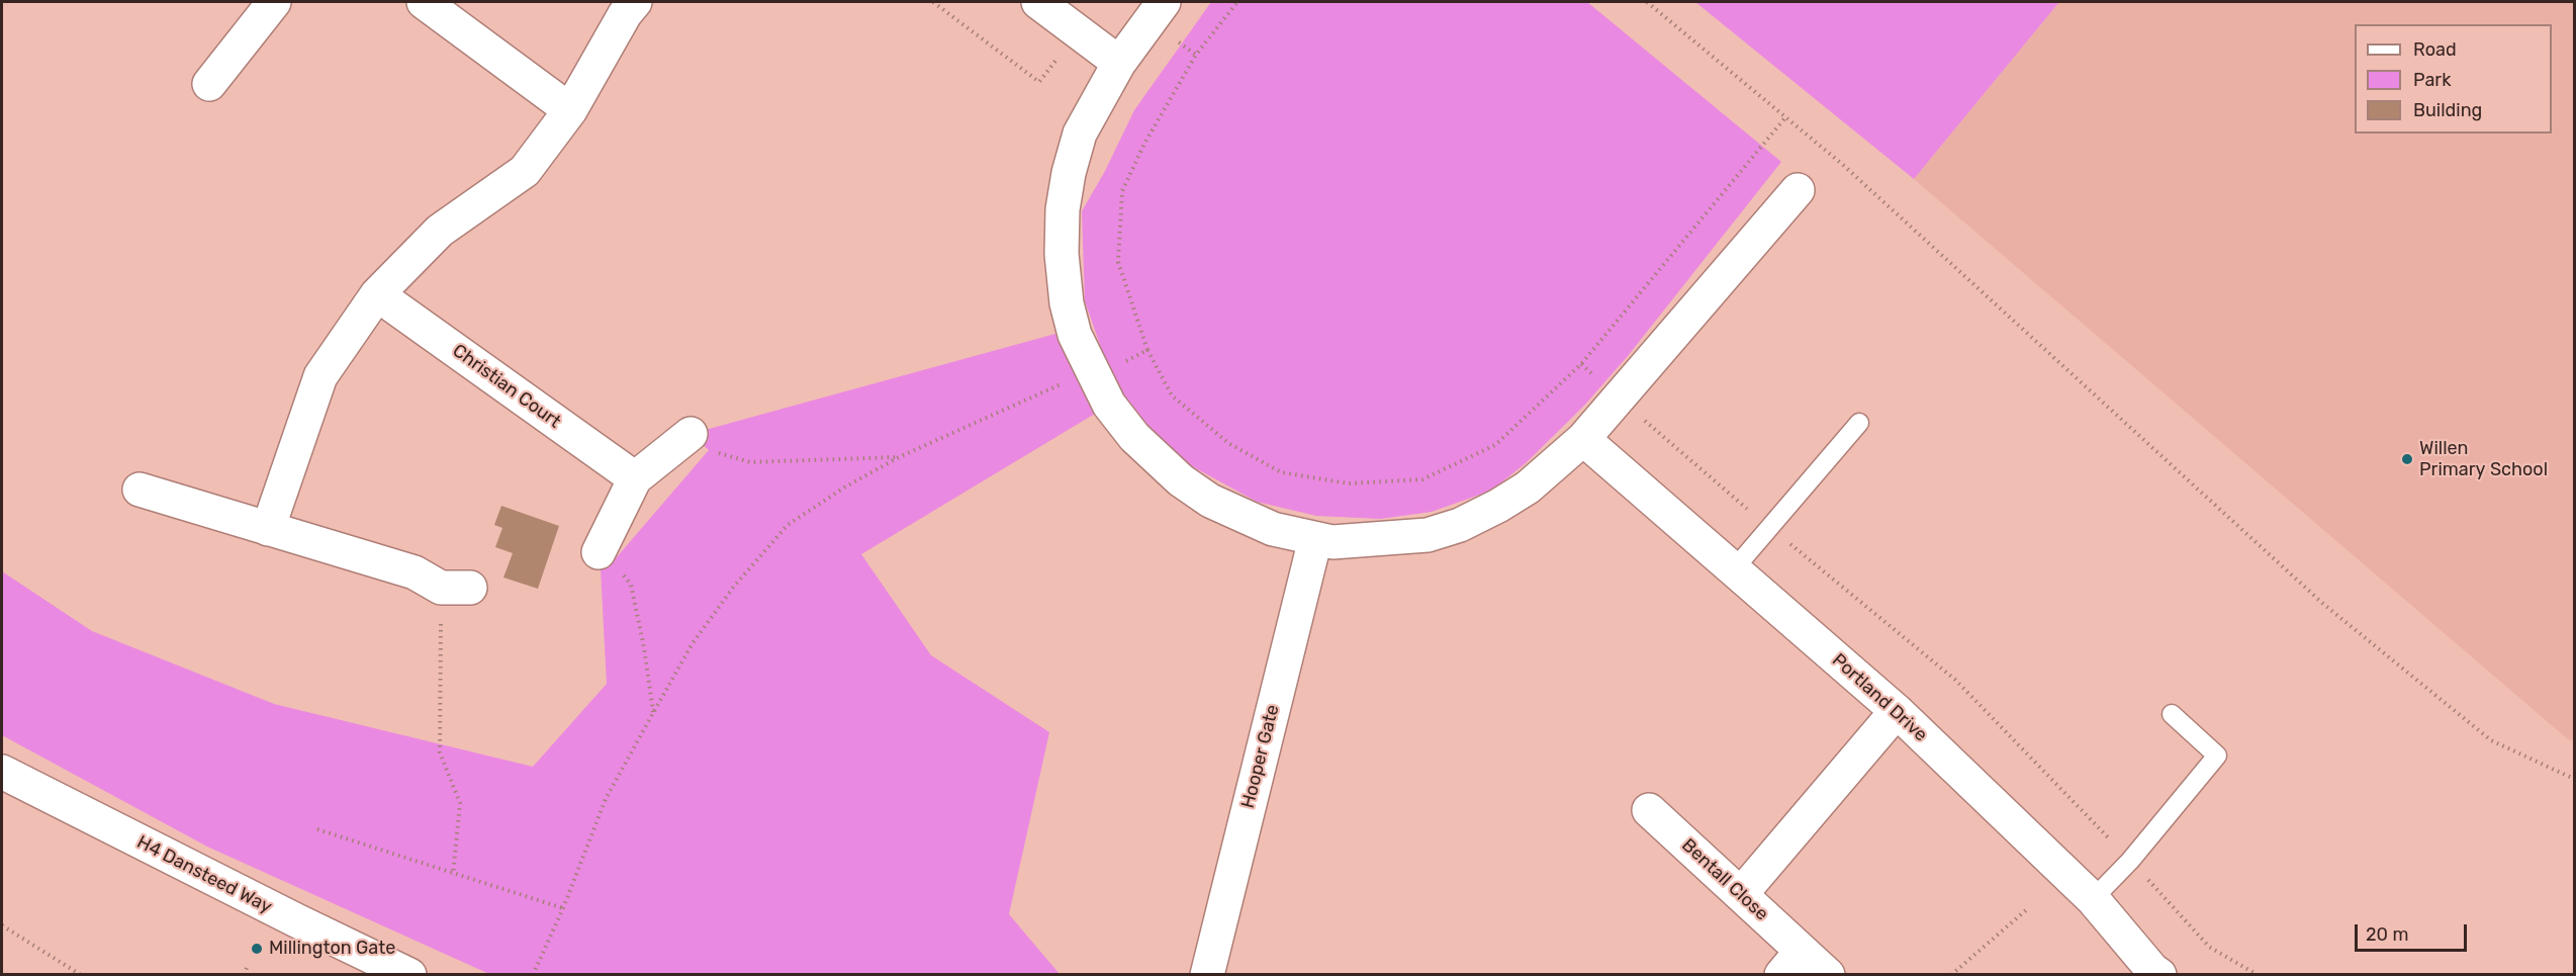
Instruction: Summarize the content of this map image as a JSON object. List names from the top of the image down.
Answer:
{
  "streets": {
    "street": [
      "Christian Court",
      "Portland Drive",
      "Hooper Gate",
      "H4 Dansteed Way",
      "Bentall Close"
    ]
  },
  "places": ["Willen Primary School", "Millington Gate"],
  "legend": ["Road", "Park", "Building"],
  "scale_bar": "20 m"
}
